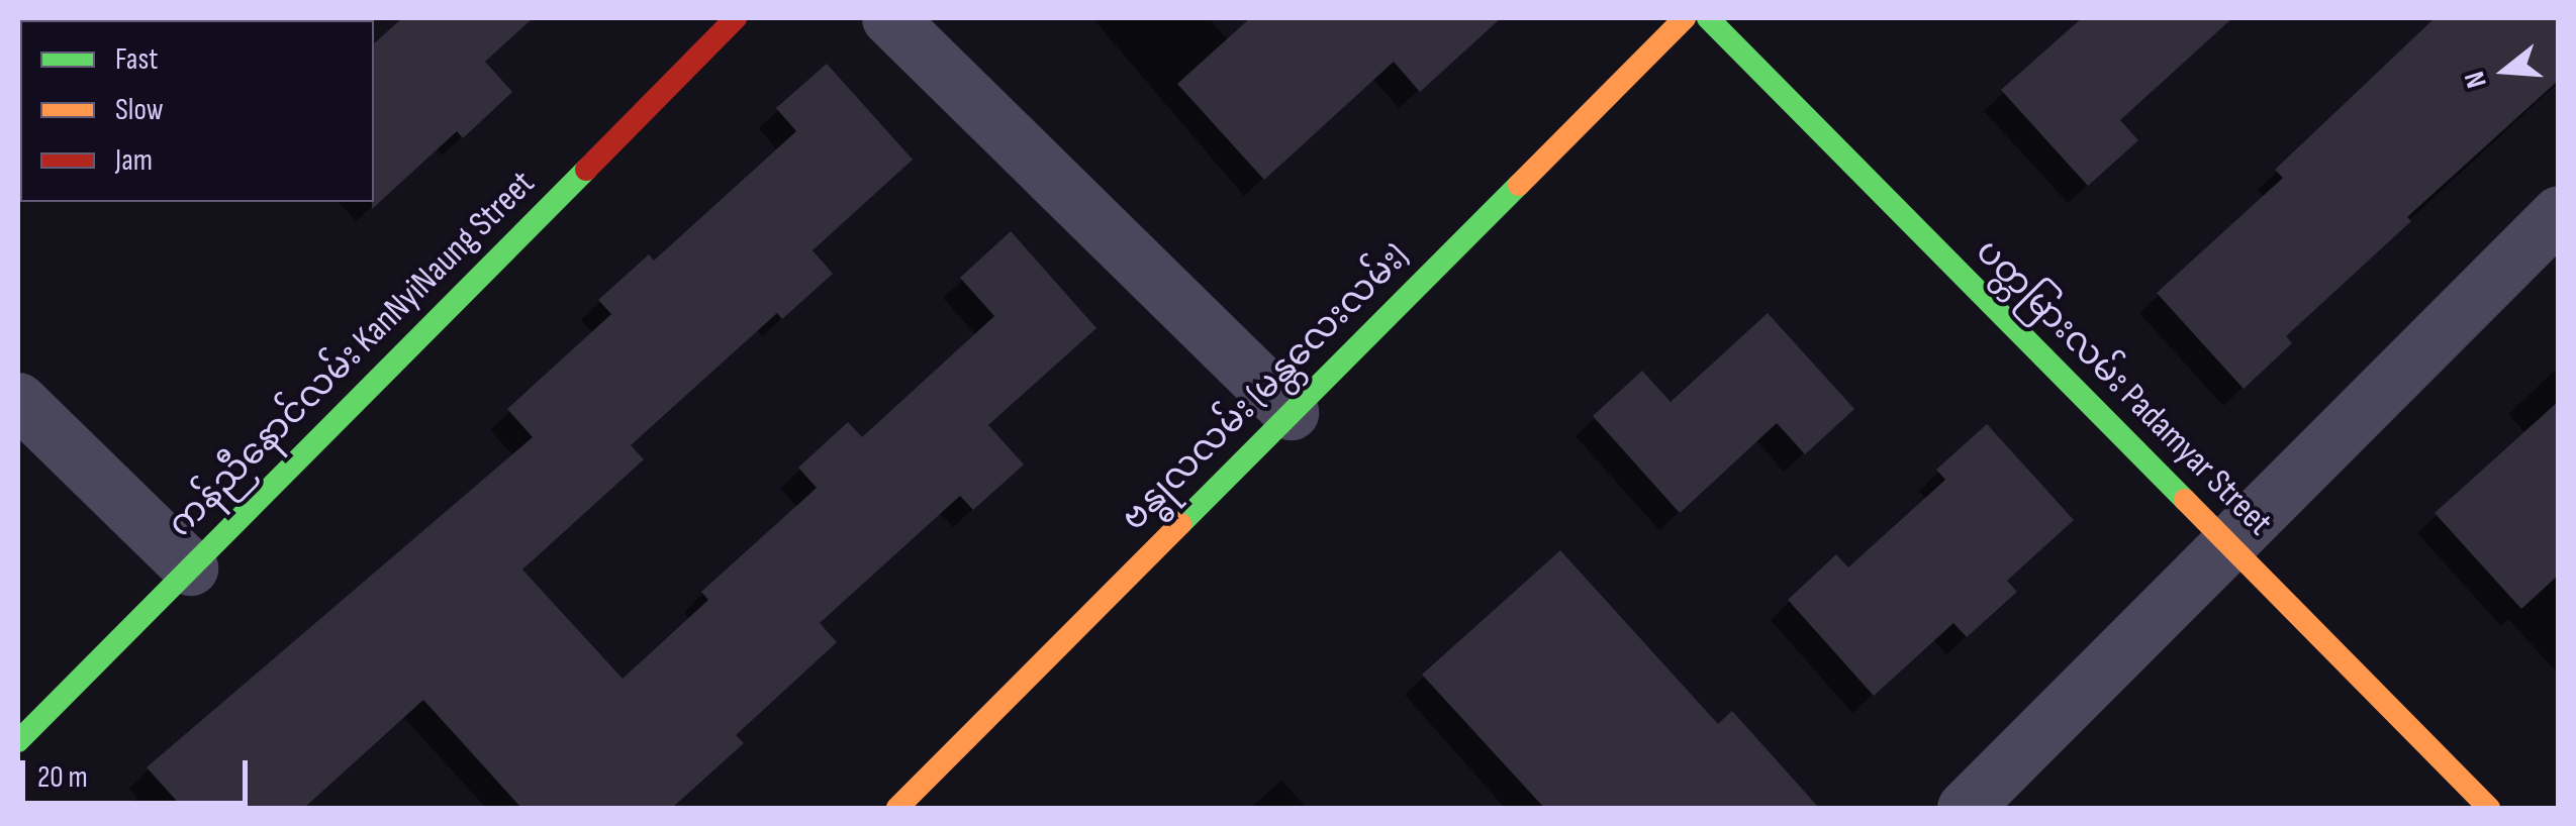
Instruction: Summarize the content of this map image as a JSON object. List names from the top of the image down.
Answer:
{
  "streets": {
    "street": ["ကန်ညီနောင်လမ်း KanNyiNaung Street", "ဗန္ဓုလလမ်း (မန္တလေးလမ်း)", "ပတ္တမြားလမ်း Padamyar Street"]
  },
  "legend": ["Fast", "Slow", "Jam"],
  "scale_bar": "20 m",
  "north": "left"
}
